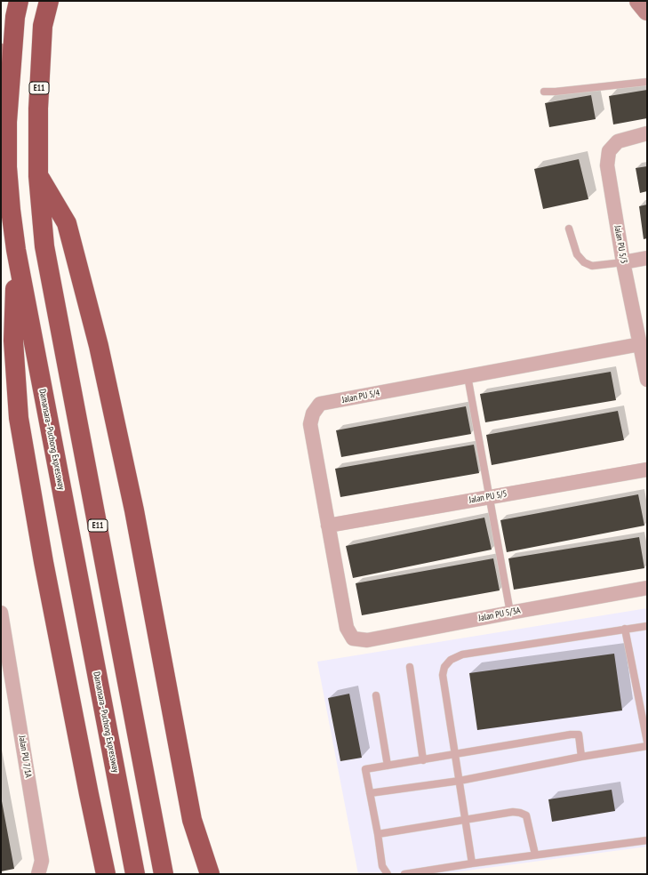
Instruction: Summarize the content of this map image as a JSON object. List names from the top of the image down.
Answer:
{
  "streets": {
    "highway": ["E11", "Damansara–Puchong Expressway"],
    "street": [
      "Jalan PU 5/3",
      "Jalan PU 5/4",
      "Jalan PU 5/5",
      "Jalan PU 5/3A",
      "Jalan PU 7/1A"
    ]
  },
  "crossings": [
    ["Jalan PU 5/3", "Jalan PU 5/4"],
    ["Jalan PU 5/4", "Jalan PU 5/5"],
    ["Jalan PU 5/4", "Jalan PU 5/3A"]
  ]
}
